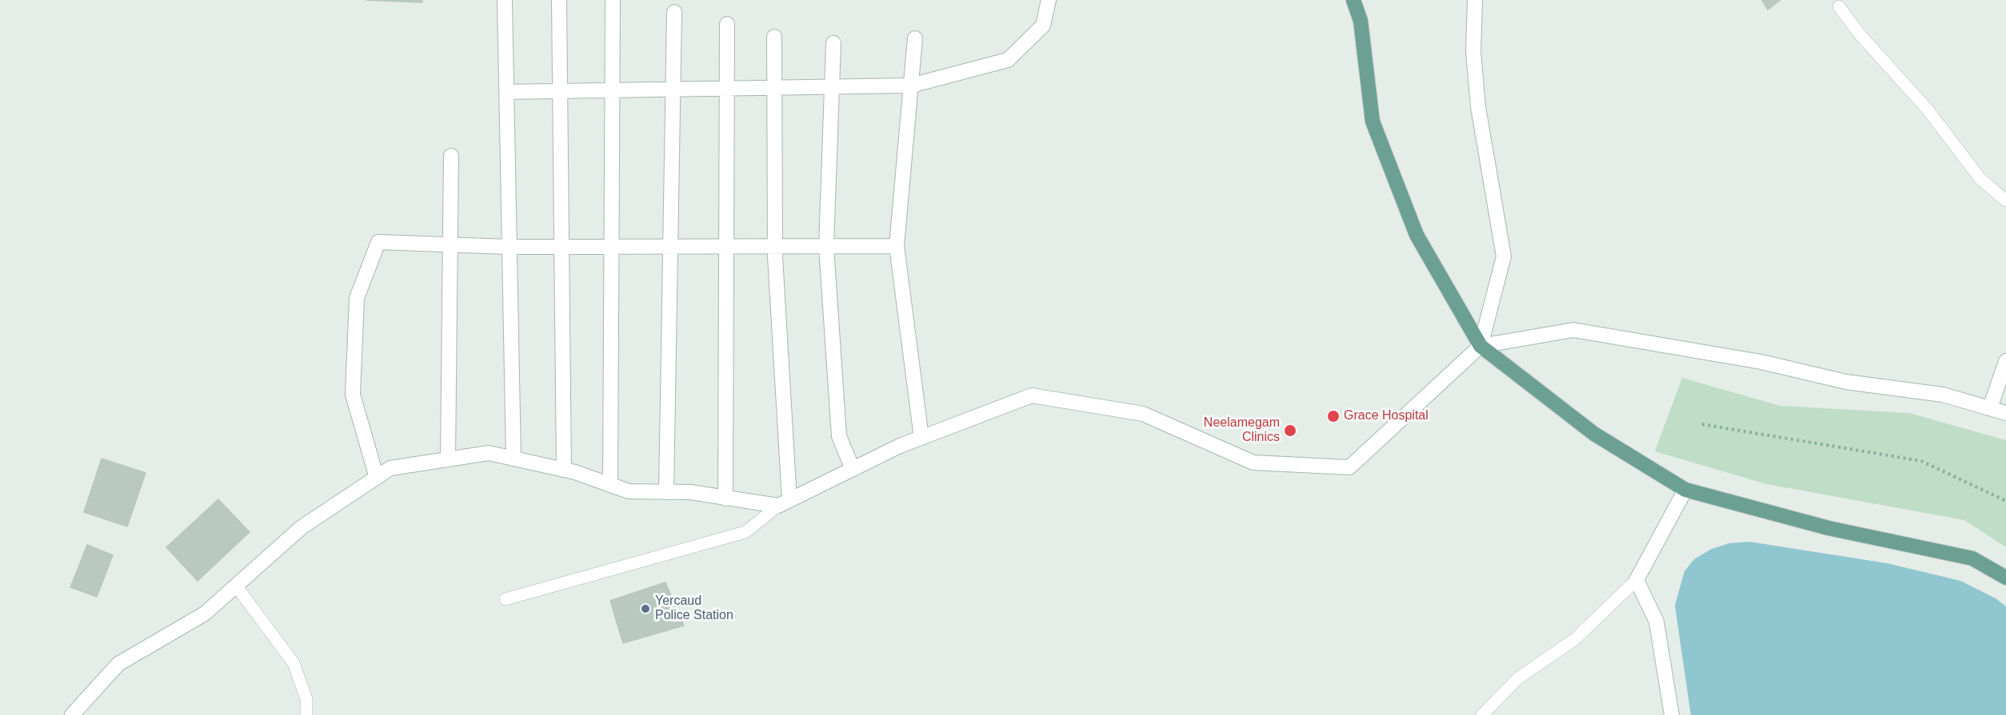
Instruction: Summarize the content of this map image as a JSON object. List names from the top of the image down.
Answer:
{
  "places": ["Grace Hospital", "Neelamegam Clinics", "Yercaud Police Station"]
}
